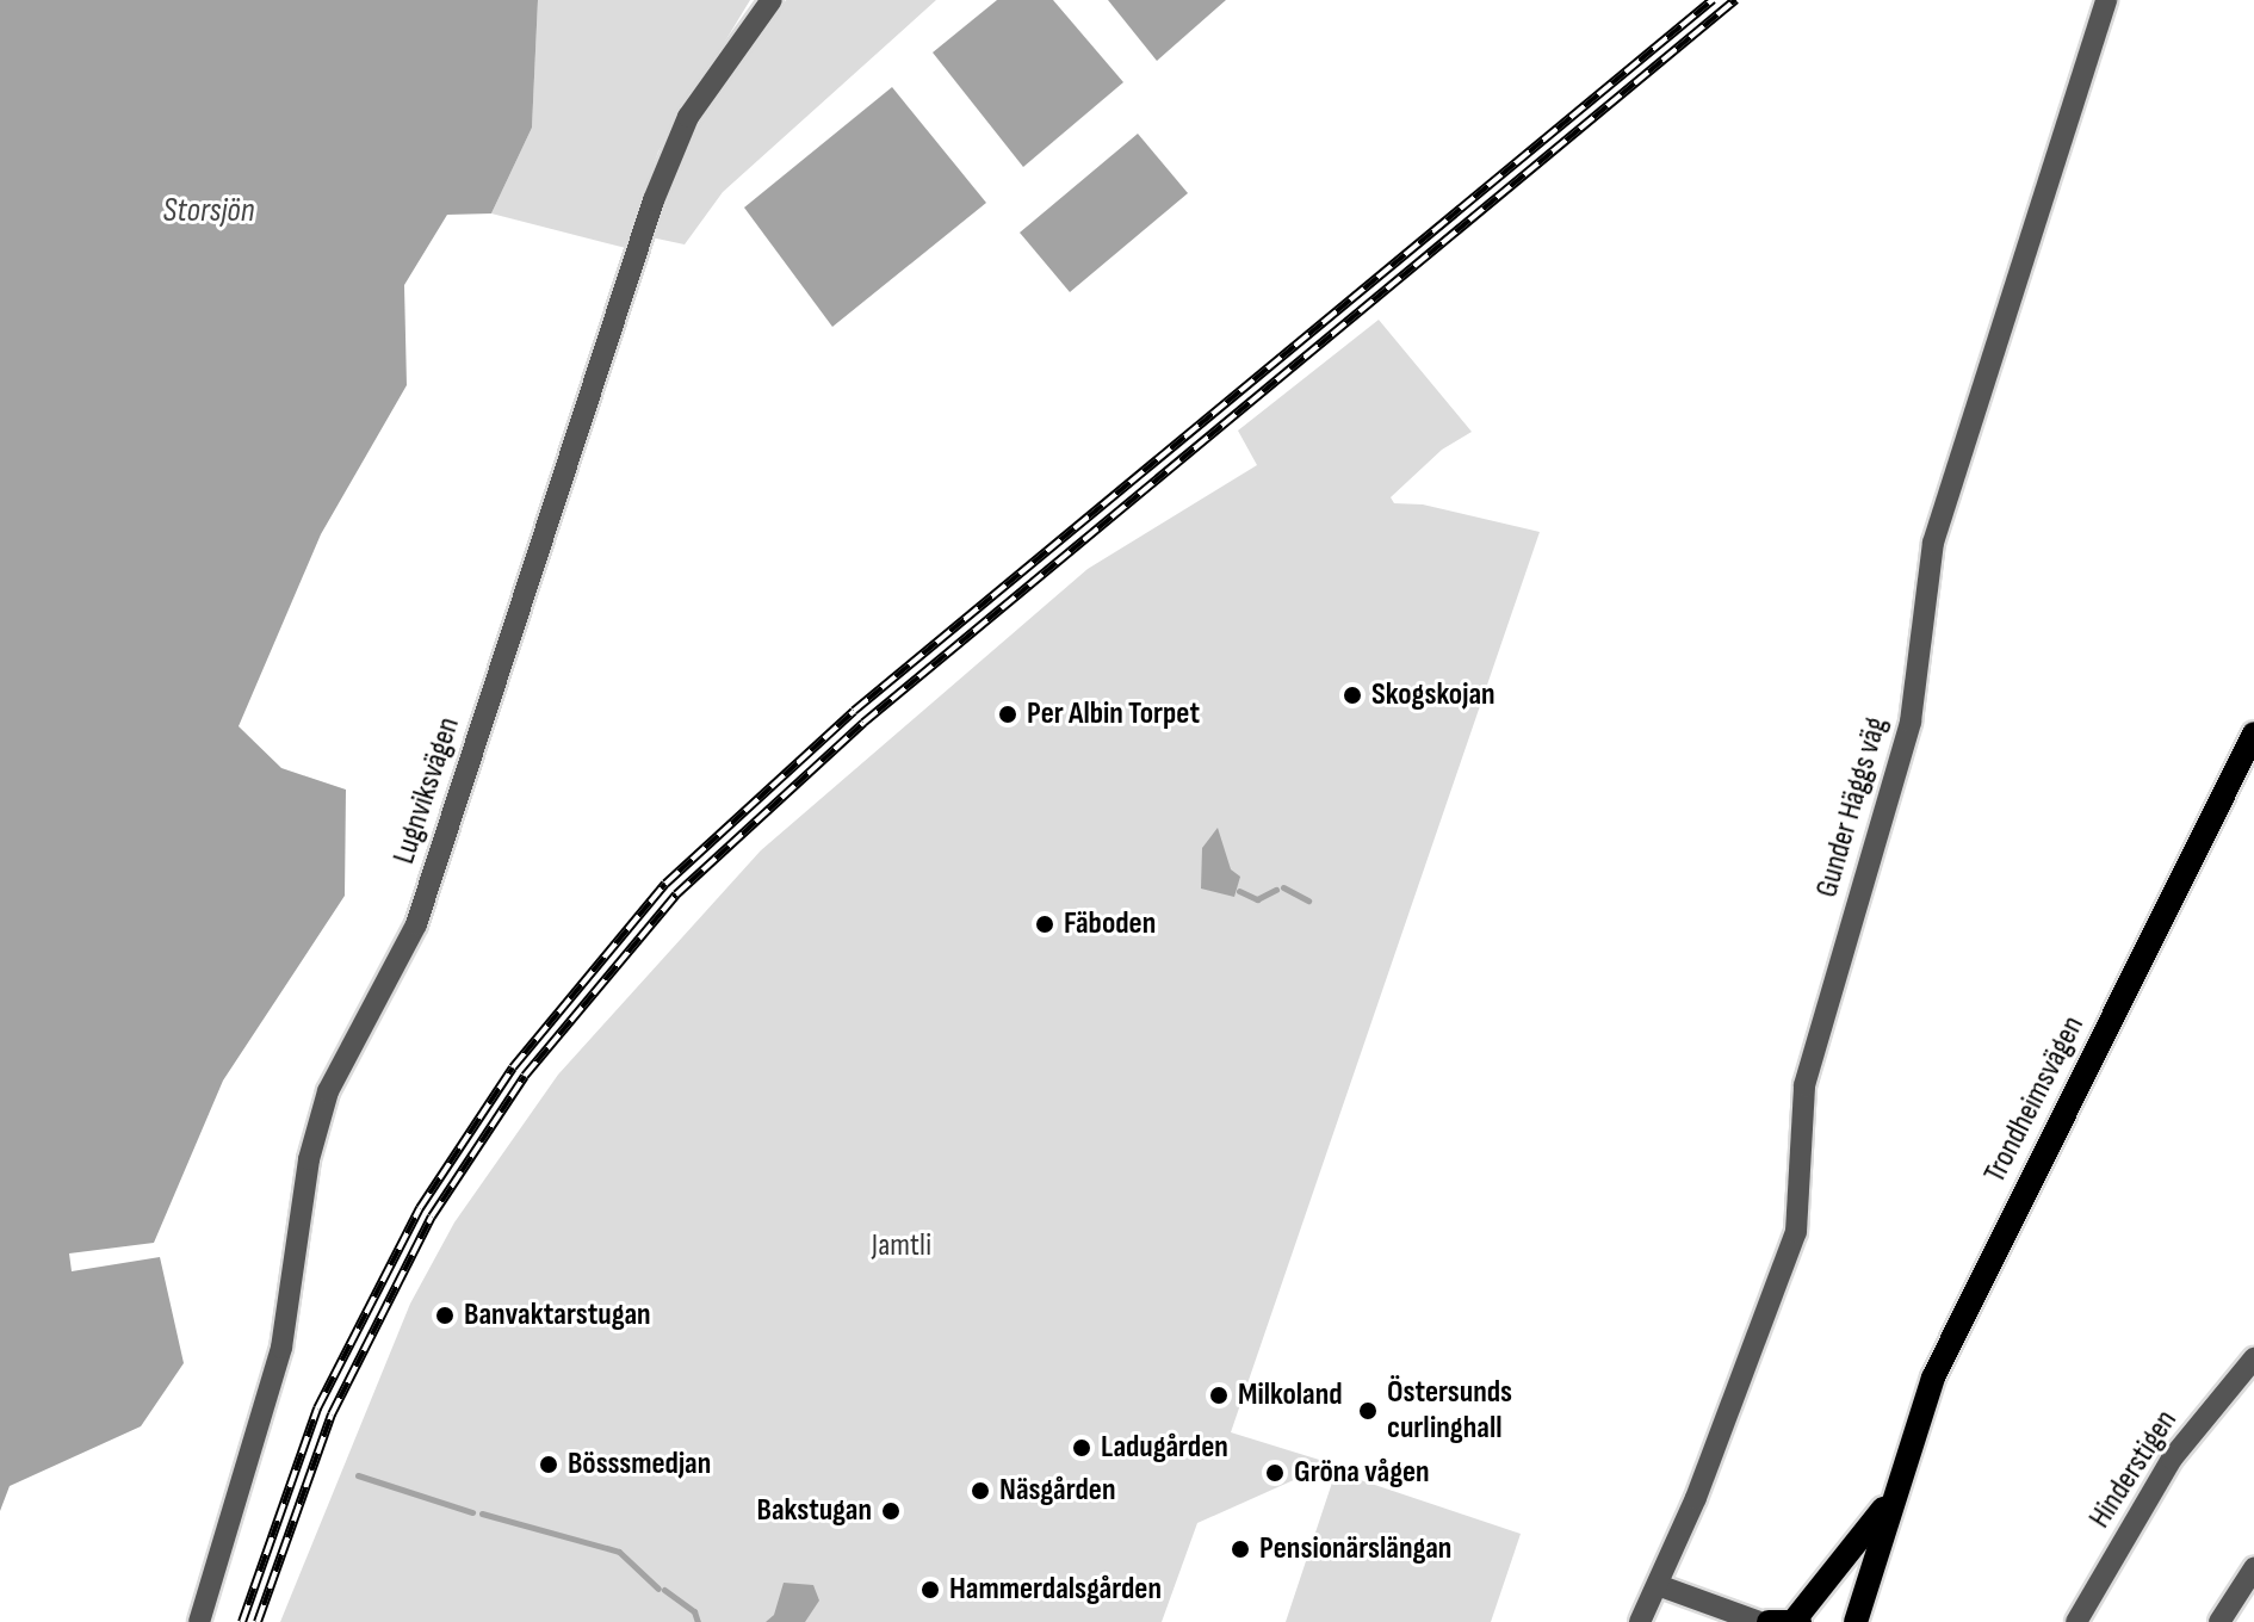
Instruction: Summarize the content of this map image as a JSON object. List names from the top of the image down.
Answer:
{
  "streets": {
    "main road": ["Trondheimsvägen"],
    "street": ["Lugnviksvägen", "Gunder Häggs väg", "Hinderstigen"]
  },
  "water": ["Storsjön"],
  "parks": ["Jamtli"],
  "places": [
    "Skogskojan",
    "Per Albin Torpet",
    "Fäboden",
    "Banvaktarstugan",
    "Milkoland",
    "Östersunds curlinghall",
    "Ladugården",
    "Bösssmedjan",
    "Gröna vågen",
    "Näsgården",
    "Bakstugan",
    "Pensionärslängan",
    "Hammerdalsgården"
  ]
}
